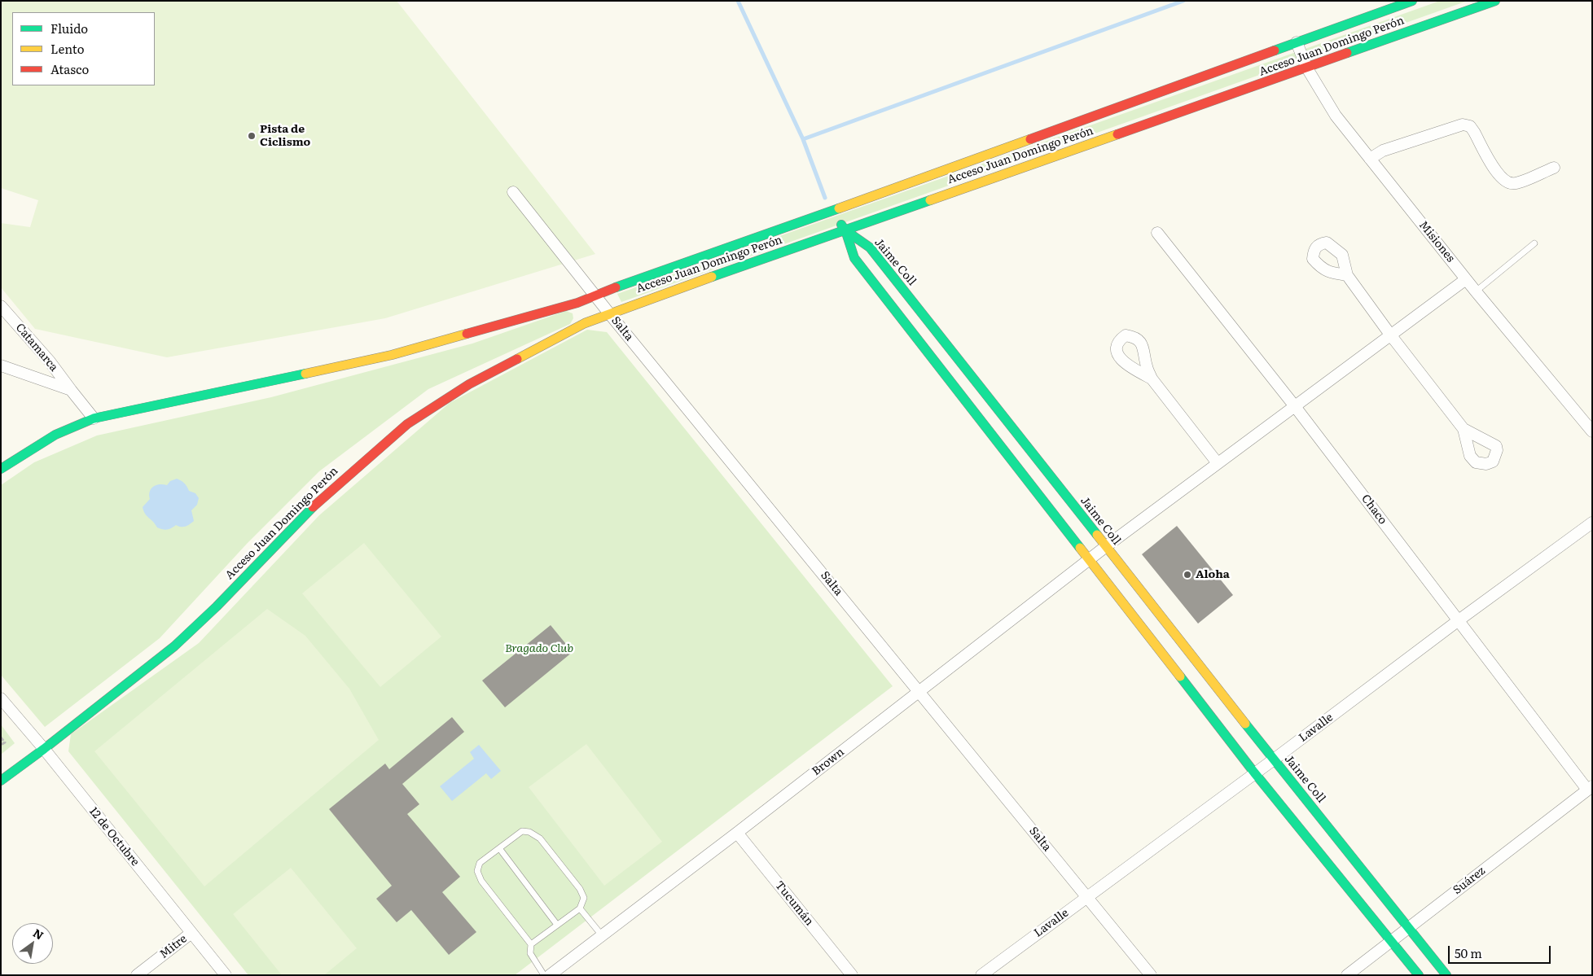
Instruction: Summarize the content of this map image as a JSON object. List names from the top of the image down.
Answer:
{
  "streets": {
    "main road": ["Acceso Juan Domingo Perón", "Jaime Coll"],
    "street": [
      "Misiones",
      "Salta",
      "Catamarca",
      "Chaco",
      "Lavalle",
      "Brown",
      "12 de Octubre",
      "Suárez",
      "Tucumán",
      "Mitre"
    ]
  },
  "crossings": [
    ["Acceso Juan Domingo Perón", "Misiones"],
    ["Acceso Juan Domingo Perón", "Jaime Coll"],
    ["Acceso Juan Domingo Perón", "Salta"],
    ["Acceso Juan Domingo Perón", "Catamarca"],
    ["Acceso Juan Domingo Perón", "12 de Octubre"],
    ["Misiones", "Brown"],
    ["Jaime Coll", "Lavalle"],
    ["Jaime Coll", "Brown"],
    ["Jaime Coll", "Suárez"],
    ["Salta", "Lavalle"],
    ["Salta", "Brown"],
    ["Chaco", "Lavalle"],
    ["Chaco", "Brown"],
    ["Chaco", "Suárez"],
    ["Brown", "Tucumán"],
    ["12 de Octubre", "Mitre"]
  ],
  "parks": ["Bragado Club"],
  "places": ["Pista de Ciclismo", "Aloha"],
  "legend": ["Fluido", "Lento", "Atasco"],
  "scale_bar": "50 m",
  "north": "top right"
}
